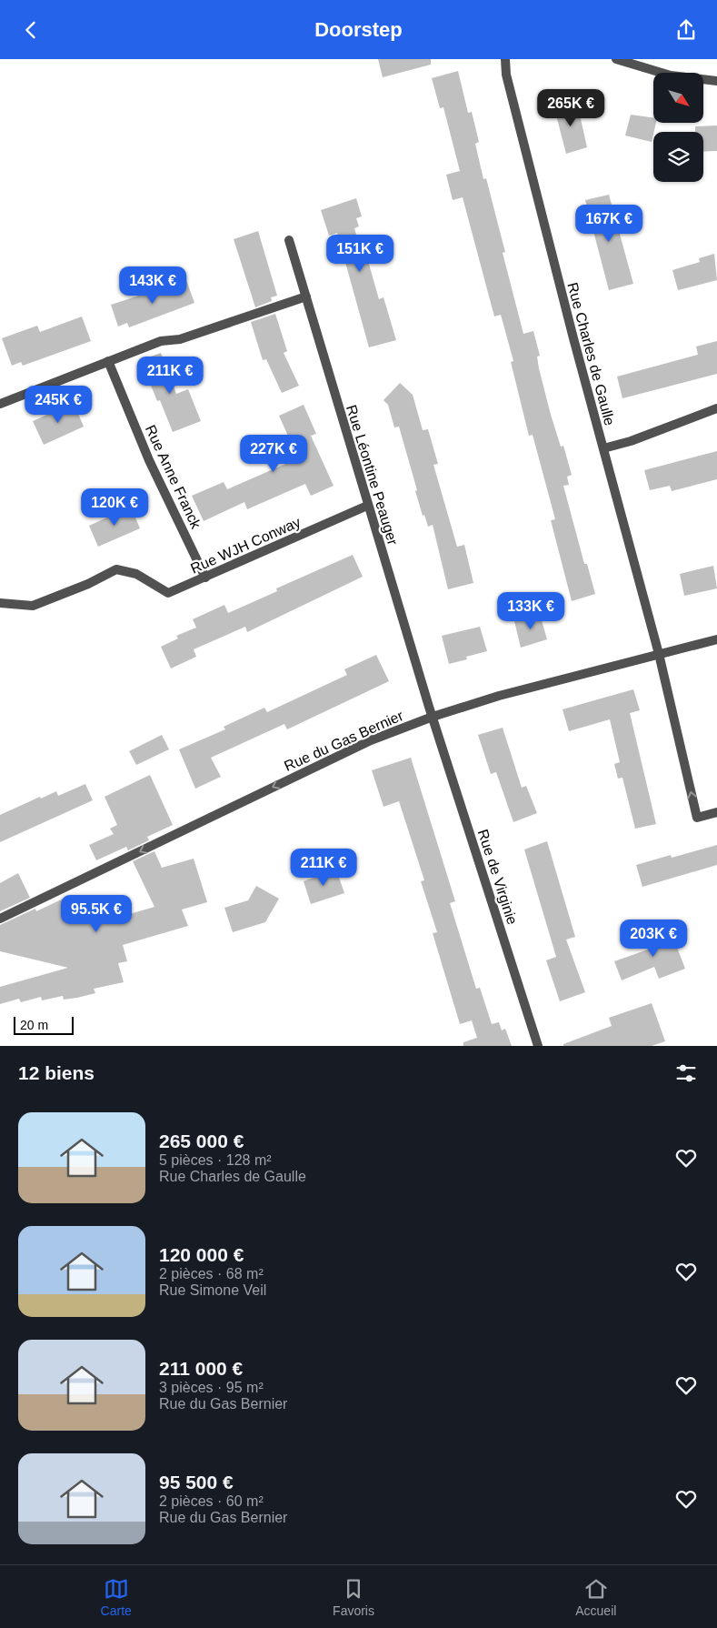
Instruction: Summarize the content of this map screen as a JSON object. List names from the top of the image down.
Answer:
{
  "streets": {
    "street": [
      "Rue Charles de Gaulle",
      "Rue Léontine Peauger",
      "Rue Anne Franck",
      "Rue WJH Conway",
      "Rue du Gas Bernier",
      "Rue de Virginie"
    ]
  },
  "crossings": [
    ["Rue Charles de Gaulle", "Rue du Gas Bernier"],
    ["Rue Léontine Peauger", "Rue WJH Conway"],
    ["Rue Léontine Peauger", "Rue du Gas Bernier"],
    ["Rue Léontine Peauger", "Rue de Virginie"],
    ["Rue Anne Franck", "Rue WJH Conway"],
    ["Rue du Gas Bernier", "Rue de Virginie"]
  ],
  "one_way": ["Rue du Gas Bernier"],
  "scale_bar": "20 m",
  "north": "bottom right",
  "page": {
    "header": "Doorstep",
    "price": [
      "265K €",
      "167K €",
      "151K €",
      "143K €",
      "211K €",
      "245K €",
      "227K €",
      "120K €",
      "133K €",
      "211K €",
      "95.5K €",
      "203K €"
    ],
    "scale": "20 m",
    "heading": "12 biens",
    "list": [
      {
        "name": "265 000 €",
        "note": "5 pièces · 128 m² · Rue Charles de Gaulle"
      },
      {
        "name": "120 000 €",
        "note": "2 pièces · 68 m² · Rue Simone Veil"
      },
      {
        "name": "211 000 €",
        "note": "3 pièces · 95 m² · Rue du Gas Bernier"
      },
      {
        "name": "95 500 €",
        "note": "2 pièces · 60 m² · Rue du Gas Bernier"
      }
    ],
    "tabs": ["Carte", "Favoris", "Accueil"]
  }
}
